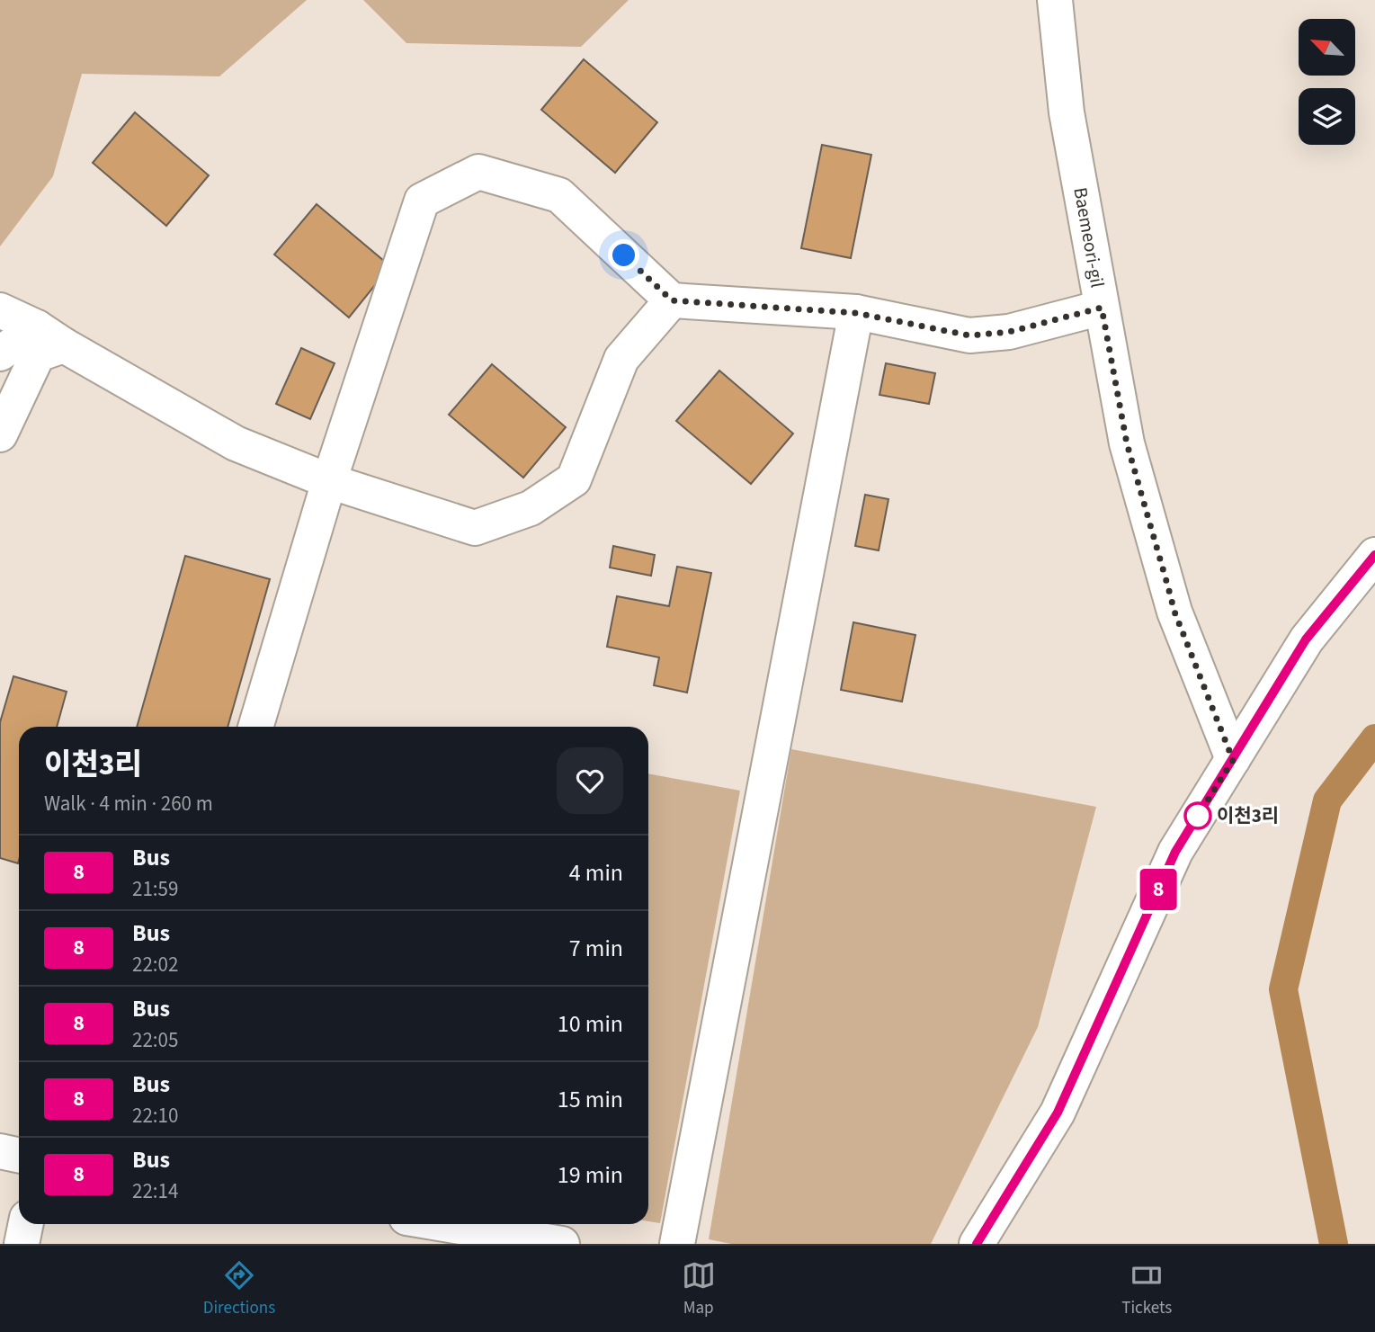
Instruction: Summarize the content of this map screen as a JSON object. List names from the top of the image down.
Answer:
{
  "streets": {
    "street": ["Baemeori-gil"]
  },
  "places": ["이천3리"],
  "lines": ["bus line 8"],
  "north": "top left",
  "page": {
    "on_map": "8",
    "heading": ["이천3리", "Walk · 4 min · 260 m"],
    "list": [
      {
        "mark": "8",
        "name": "Bus",
        "note": "21:59",
        "value": "4 min"
      },
      {
        "mark": "8",
        "name": "Bus",
        "note": "22:02",
        "value": "7 min"
      },
      {
        "mark": "8",
        "name": "Bus",
        "note": "22:05",
        "value": "10 min"
      },
      {
        "mark": "8",
        "name": "Bus",
        "note": "22:10",
        "value": "15 min"
      },
      {
        "mark": "8",
        "name": "Bus",
        "note": "22:14",
        "value": "19 min"
      }
    ],
    "tabs": ["Directions", "Map", "Tickets"]
  }
}
